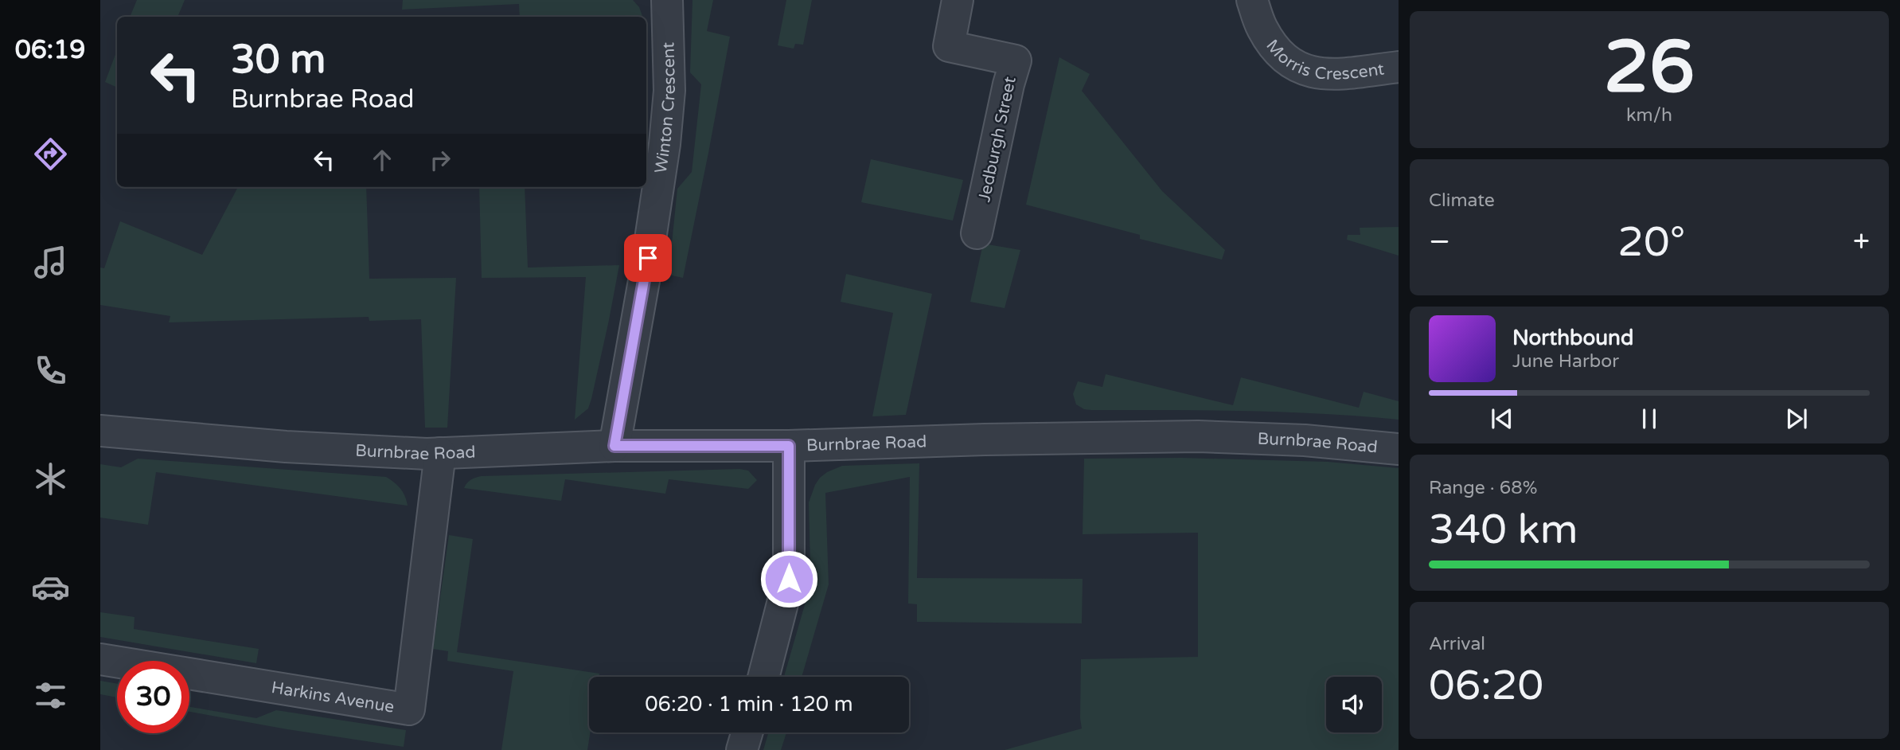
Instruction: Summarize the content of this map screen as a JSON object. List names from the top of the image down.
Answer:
{
  "streets": {
    "street": [
      "Morris Crescent",
      "Winton Crescent",
      "Jedburgh Street",
      "Burnbrae Road",
      "Harkins Avenue"
    ]
  },
  "crossings": [
    ["Winton Crescent", "Burnbrae Road"],
    ["Burnbrae Road", "Harkins Avenue"]
  ],
  "page": {
    "tabs": "06:19",
    "tile": [
      ["26", "km/h"],
      "Climate",
      ["Range · 68%", "340 km"],
      ["Arrival", "06:20"]
    ],
    "turn": ["30 m", "Burnbrae Road"],
    "heat": ["−", "20°", "+"],
    "song": ["Northbound", "June Harbor"],
    "limit": "30",
    "trip": "06:20 · 1 min · 120 m"
  }
}
